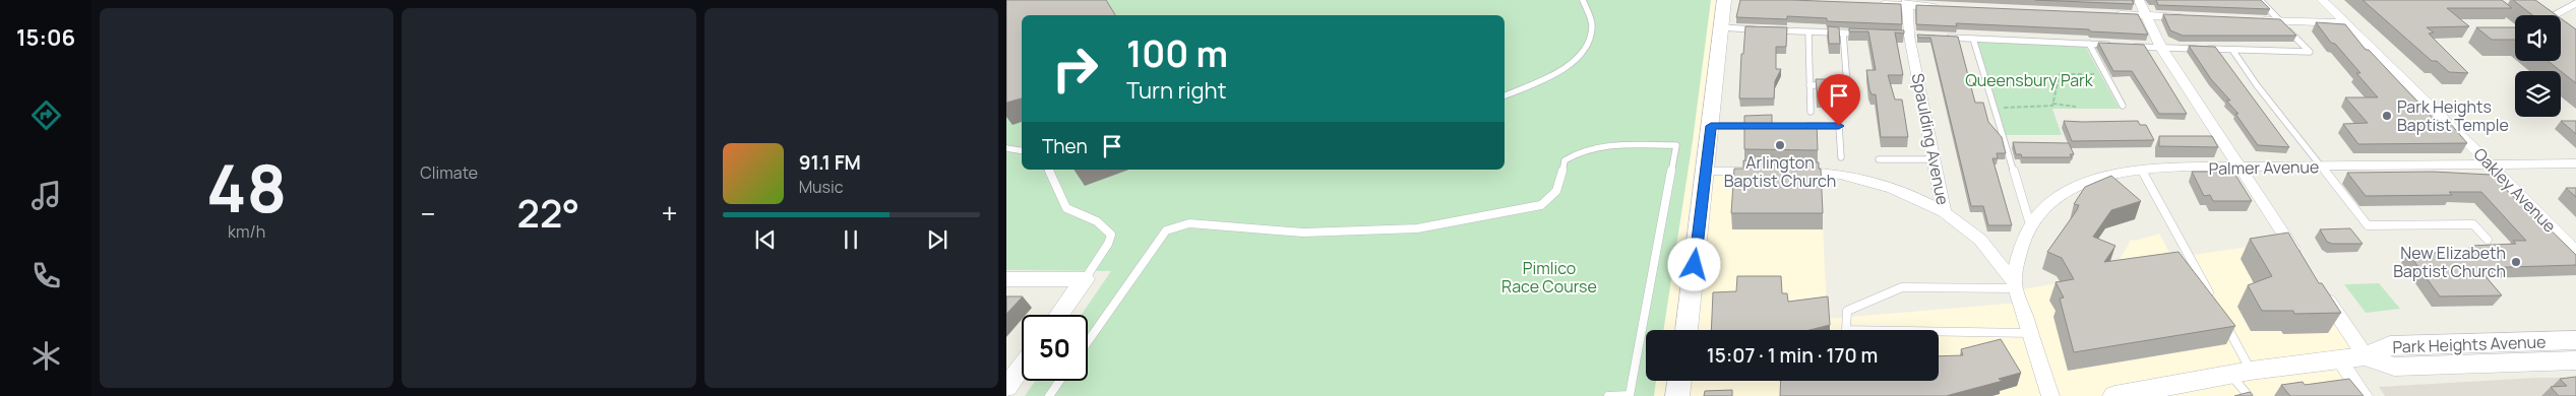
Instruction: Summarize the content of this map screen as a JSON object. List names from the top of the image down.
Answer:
{
  "streets": {
    "main road": ["Park Heights Avenue"],
    "street": ["Spaulding Avenue", "Palmer Avenue", "Oakley Avenue"]
  },
  "crossings": [
    ["Spaulding Avenue", "Palmer Avenue"],
    ["Palmer Avenue", "Oakley Avenue"]
  ],
  "parks": ["Queensbury Park", "Pimlico Race Course"],
  "places": ["Park Heights Baptist Temple", "Arlington Baptist Church", "New Elizabeth Baptist Church"],
  "page": {
    "tabs": "15:06",
    "tile": [
      ["48", "km/h"],
      "Climate"
    ],
    "turn": ["100 m", "Turn right"],
    "then": "Then",
    "song": ["91.1 FM", "Music"],
    "heat": ["−", "22°", "+"],
    "limit": "50",
    "trip": "15:07 · 1 min · 170 m"
  }
}
